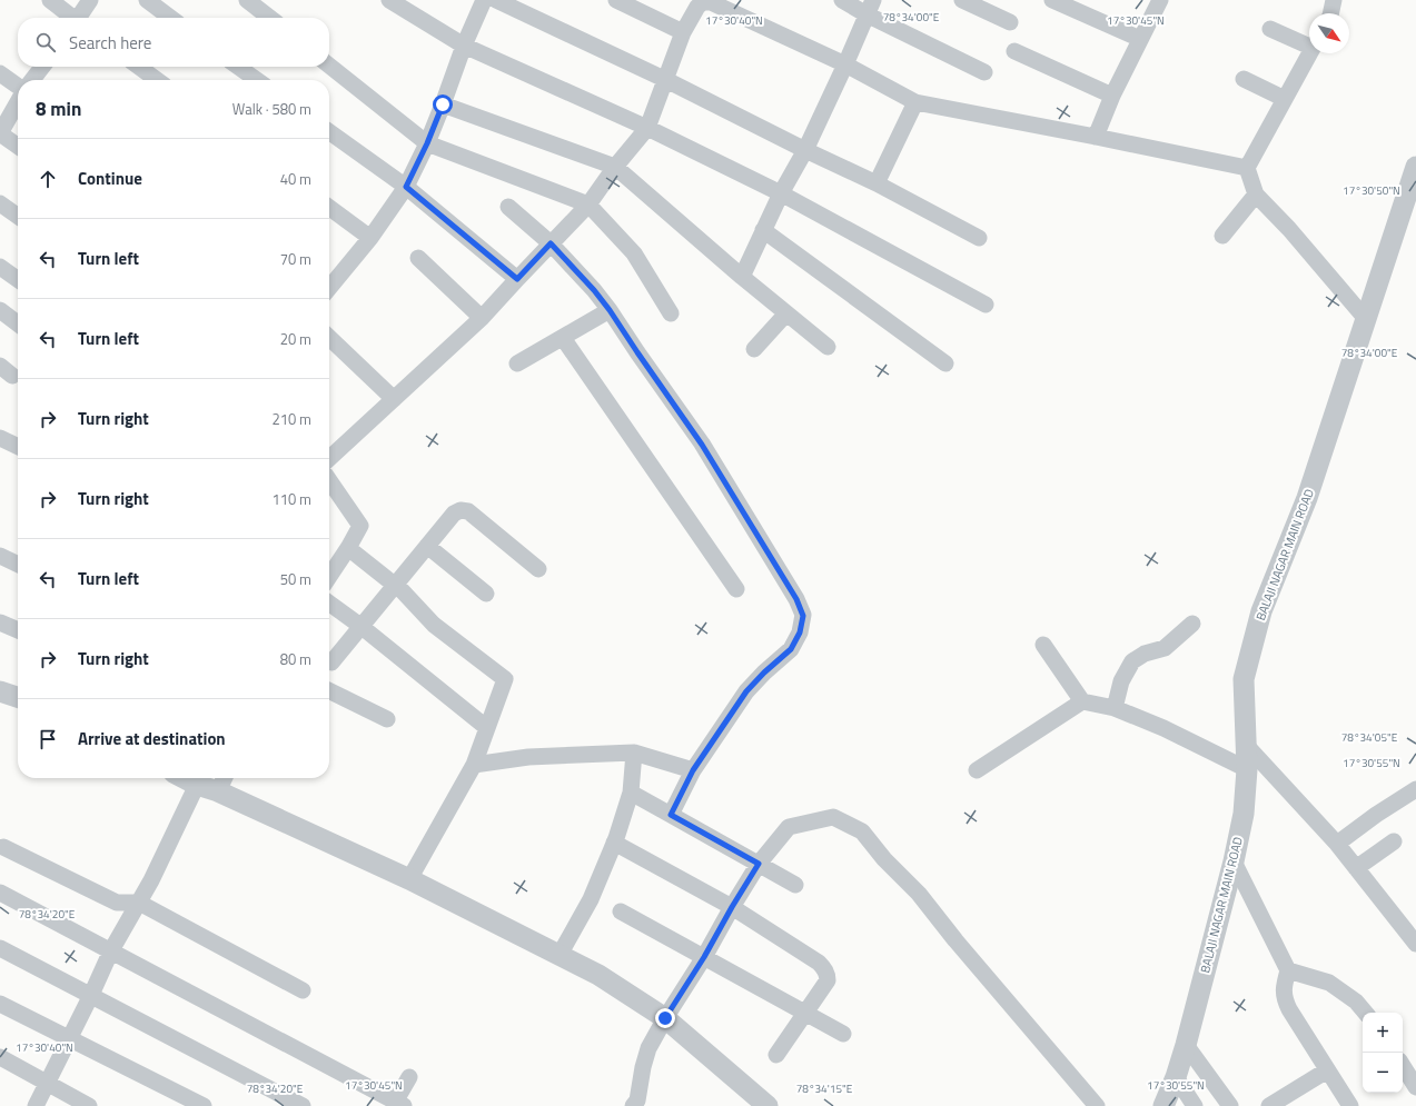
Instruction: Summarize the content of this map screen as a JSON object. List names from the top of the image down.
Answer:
{
  "streets": {
    "street": ["BALAJI NAGAR MAIN ROAD"]
  },
  "north": "bottom right",
  "page": {
    "search": "Search here",
    "heading": ["8 min", "Walk · 580 m"],
    "list": [
      ["Continue", "40 m"],
      ["Turn left", "70 m"],
      ["Turn left", "20 m"],
      ["Turn right", "210 m"],
      ["Turn right", "110 m"],
      ["Turn left", "50 m"],
      ["Turn right", "80 m"],
      "Arrive at destination"
    ],
    "map_buttons": ["+", "−"]
  },
  "coordinates": [
    "78°34'00\"E",
    "17°30'40\"N",
    "17°30'45\"N",
    "17°30'50\"N",
    "78°34'05\"E",
    "17°30'55\"N",
    "78°34'20\"E",
    "78°34'15\"E"
  ]
}
